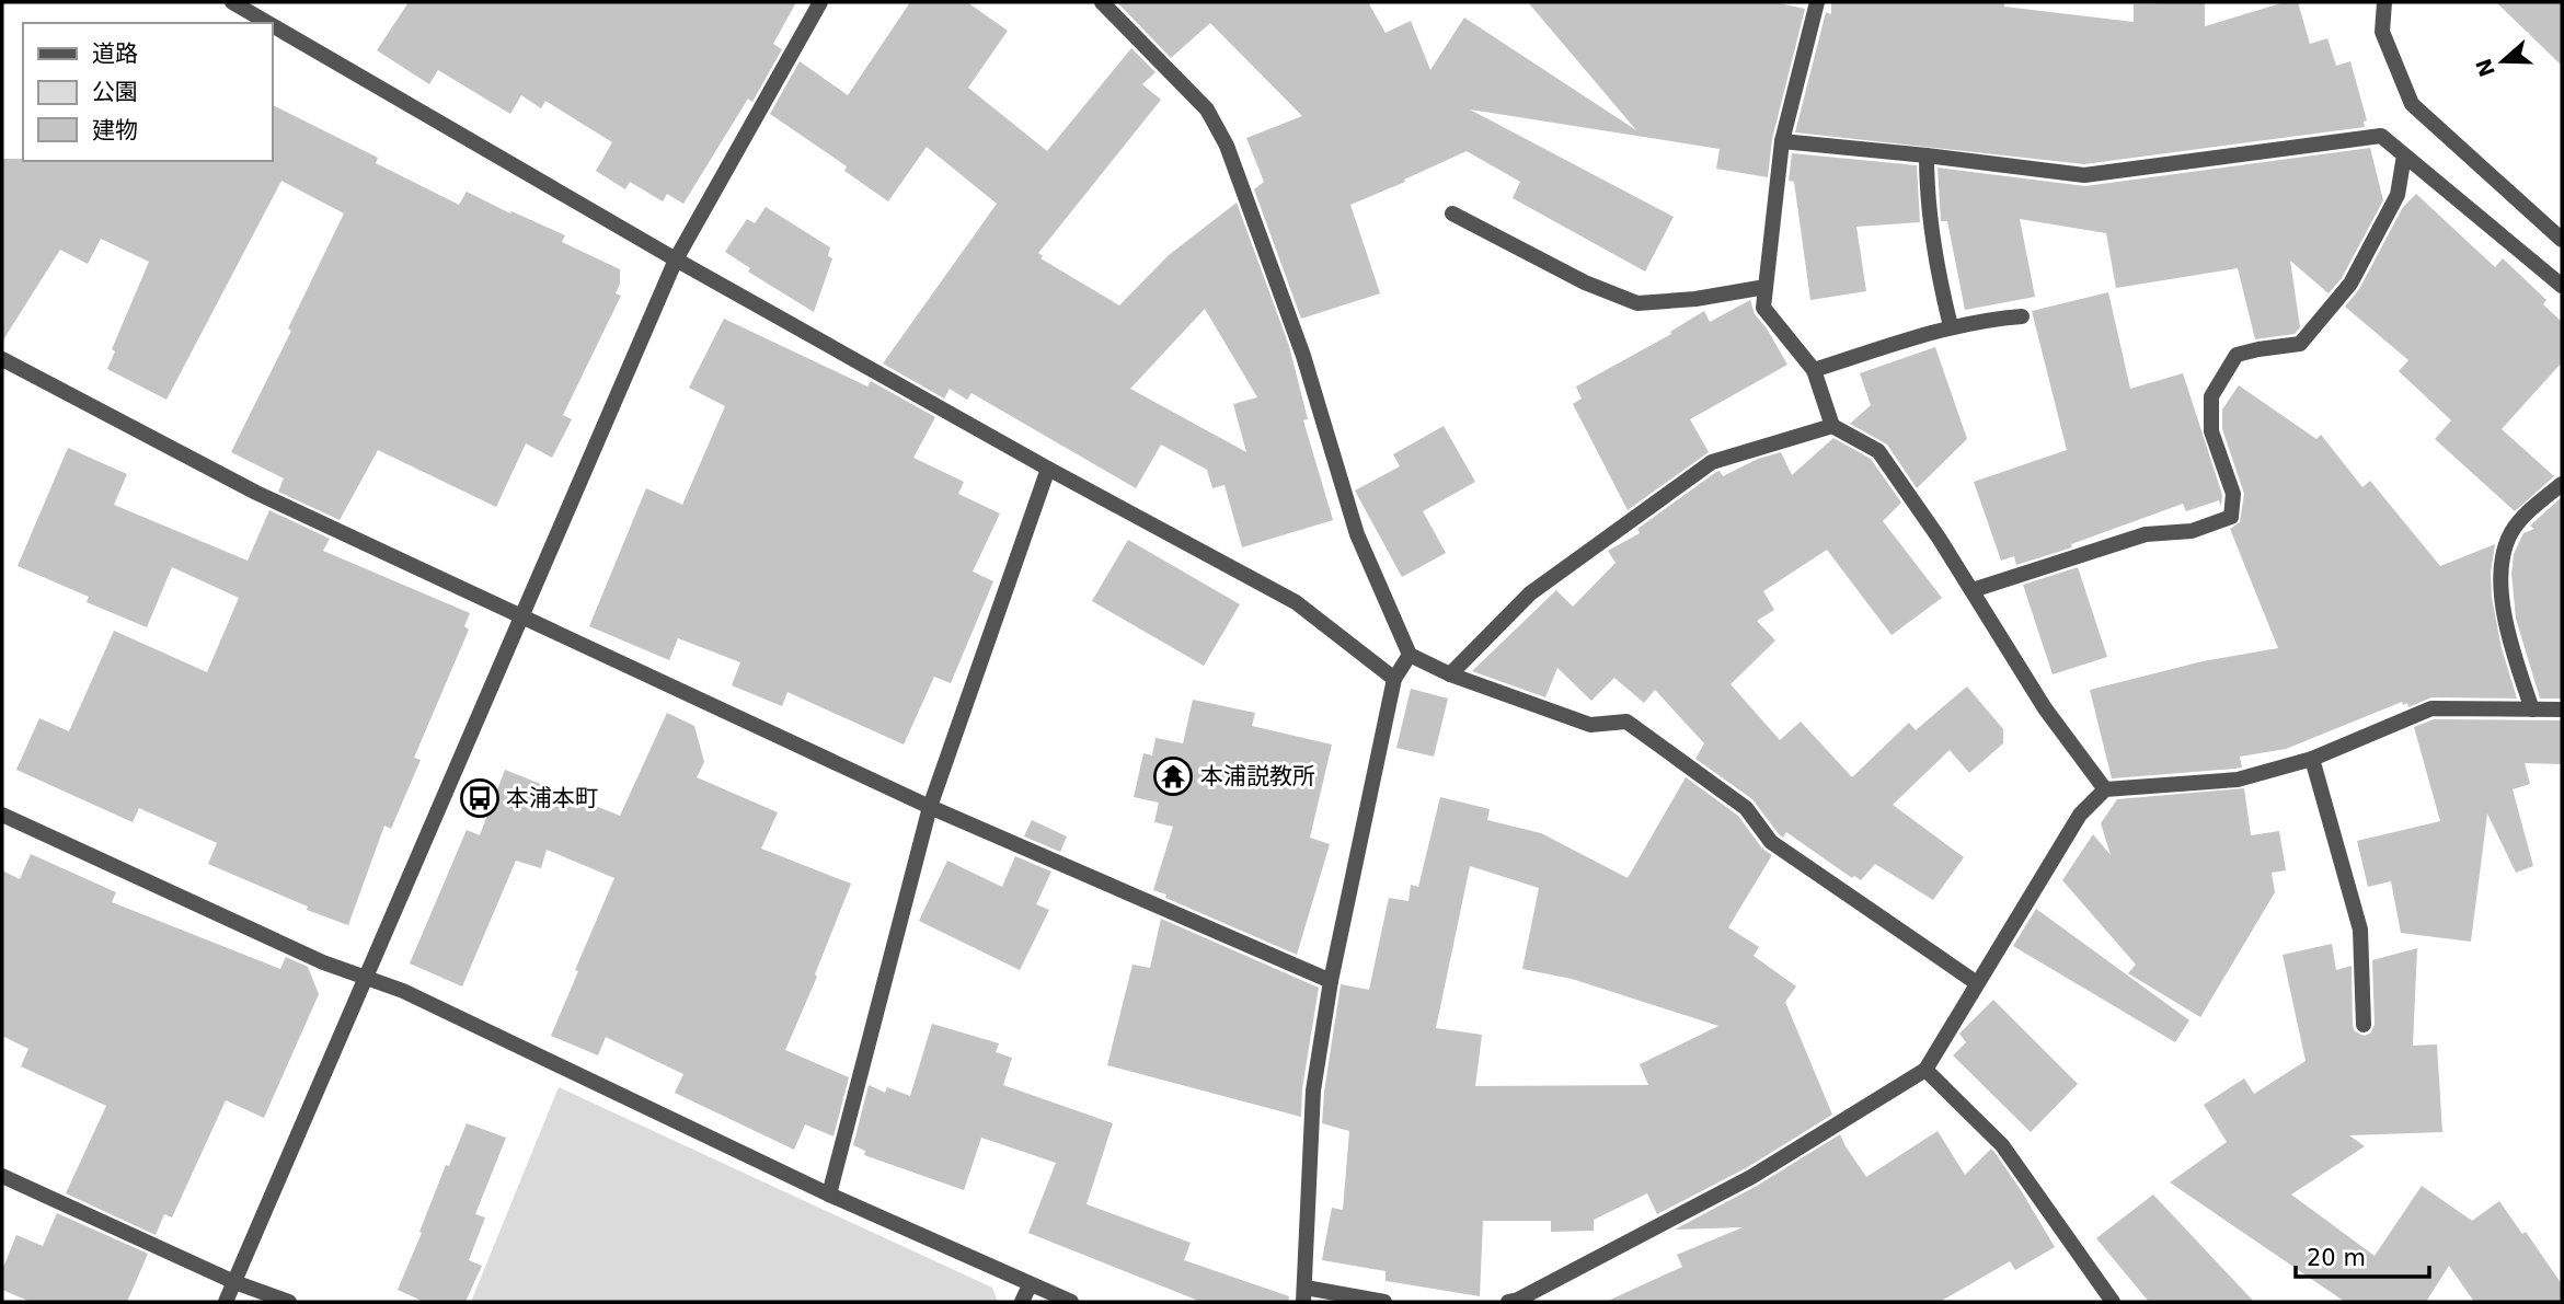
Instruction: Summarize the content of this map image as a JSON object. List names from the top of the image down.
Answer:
{
  "places": {
    "temple": ["本浦説教所"],
    "bus stop": ["本浦本町"]
  },
  "legend": ["道路", "公園", "建物"],
  "scale_bar": "20 m",
  "north": "left"
}
